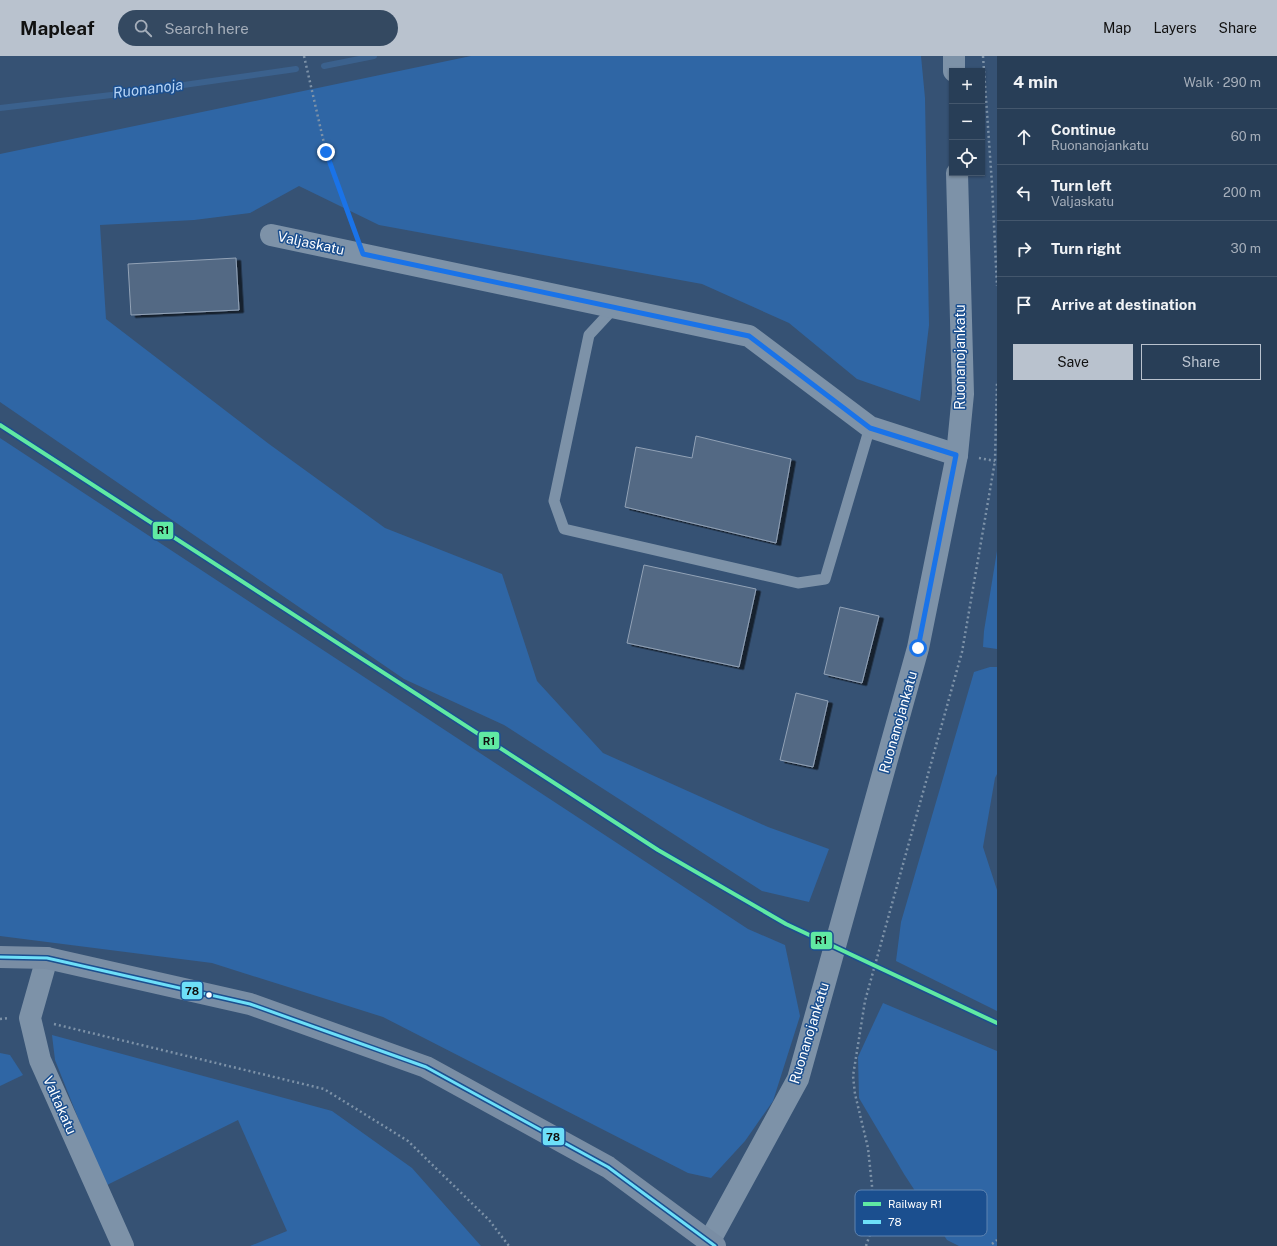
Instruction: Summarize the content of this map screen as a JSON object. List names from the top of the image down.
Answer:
{
  "streets": {
    "street": ["Valjaskatu", "Ruonanojankatu", "Valtakatu"]
  },
  "crossings": [
    ["Valjaskatu", "Ruonanojankatu"]
  ],
  "water": ["Ruonanoja"],
  "lines": ["rail line R1", "transit line 78"],
  "legend": ["Railway R1", "78"],
  "page": {
    "header": "Mapleaf",
    "search": "Search here",
    "nav": ["Map", "Layers", "Share"],
    "heading": ["4 min", "Walk · 290 m"],
    "map_buttons": ["+", "−"],
    "list": [
      ["Continue", "Ruonanojankatu", "60 m"],
      ["Turn left", "Valjaskatu", "200 m"],
      ["Turn right", "30 m"],
      "Arrive at destination"
    ],
    "buttons": ["Save", "Share"]
  }
}
